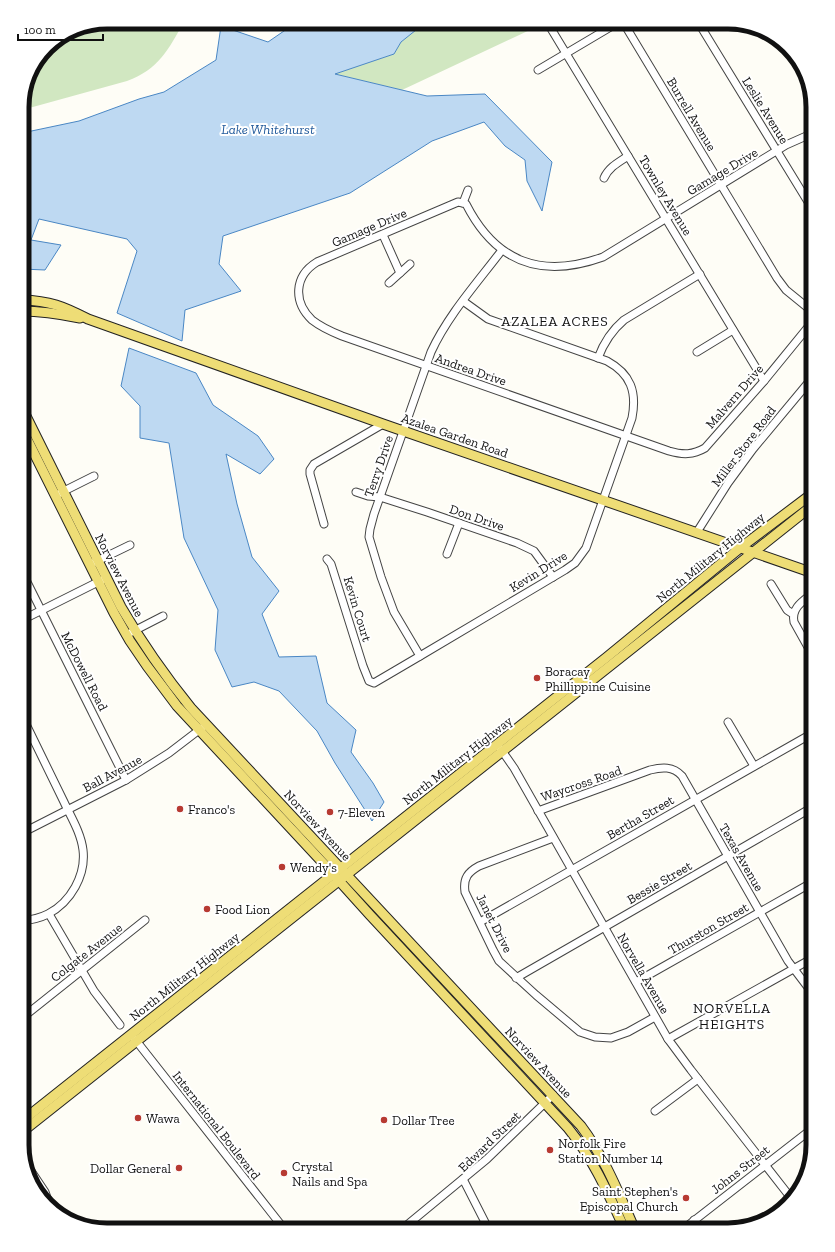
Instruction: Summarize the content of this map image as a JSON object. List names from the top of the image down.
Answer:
{
  "streets": {
    "main road": ["Azalea Garden Road", "North Military Highway", "Norview Avenue"],
    "street": [
      "Leslie Avenue",
      "Burrell Avenue",
      "Gamage Drive",
      "Townley Avenue",
      "Andrea Drive",
      "Malvern Drive",
      "Miller Store Road",
      "Terry Drive",
      "Don Drive",
      "Kevin Drive",
      "Kevin Court",
      "McDowell Road",
      "Ball Avenue",
      "Waycross Road",
      "Bertha Street",
      "Texas Avenue",
      "Bessie Street",
      "Janet Drive",
      "Thurston Street",
      "Colgate Avenue",
      "Norvella Avenue",
      "International Boulevard",
      "Edward Street",
      "Johns Street"
    ]
  },
  "crossings": [
    ["Leslie Avenue", "Gamage Drive"],
    ["Burrell Avenue", "Gamage Drive"],
    ["Gamage Drive", "Townley Avenue"],
    ["Gamage Drive", "Andrea Drive"],
    ["Gamage Drive", "Terry Drive"],
    ["Townley Avenue", "Malvern Drive"],
    ["Andrea Drive", "Malvern Drive"],
    ["Andrea Drive", "Terry Drive"],
    ["Andrea Drive", "Kevin Drive"],
    ["Azalea Garden Road", "Miller Store Road"],
    ["Azalea Garden Road", "Terry Drive"],
    ["Azalea Garden Road", "North Military Highway"],
    ["Azalea Garden Road", "Kevin Drive"],
    ["Terry Drive", "Don Drive"],
    ["Terry Drive", "Kevin Drive"],
    ["Don Drive", "Kevin Drive"],
    ["North Military Highway", "Norview Avenue"],
    ["North Military Highway", "Norvella Avenue"],
    ["North Military Highway", "International Boulevard"],
    ["Kevin Drive", "Kevin Court"],
    ["Norview Avenue", "Ball Avenue"],
    ["Norview Avenue", "Edward Street"],
    ["McDowell Road", "Ball Avenue"],
    ["Waycross Road", "Texas Avenue"],
    ["Waycross Road", "Norvella Avenue"],
    ["Bertha Street", "Texas Avenue"],
    ["Bertha Street", "Janet Drive"],
    ["Bertha Street", "Norvella Avenue"],
    ["Texas Avenue", "Bessie Street"],
    ["Texas Avenue", "Thurston Street"],
    ["Bessie Street", "Janet Drive"],
    ["Bessie Street", "Norvella Avenue"],
    ["Janet Drive", "Norvella Avenue"],
    ["Thurston Street", "Norvella Avenue"],
    ["Norvella Avenue", "Johns Street"]
  ],
  "districts": ["AZALEA ACRES", "NORVELLA HEIGHTS"],
  "water": ["Lake Whitehurst"],
  "places": [
    "Boracay Phillippine Cuisine",
    "Franco's",
    "7-Eleven",
    "Wendy's",
    "Food Lion",
    "Wawa",
    "Dollar Tree",
    "Norfolk Fire Station Number 14",
    "Dollar General",
    "Crystal Nails and Spa",
    "Saint Stephen's Episcopal Church"
  ],
  "scale_bar": "100 m"
}
